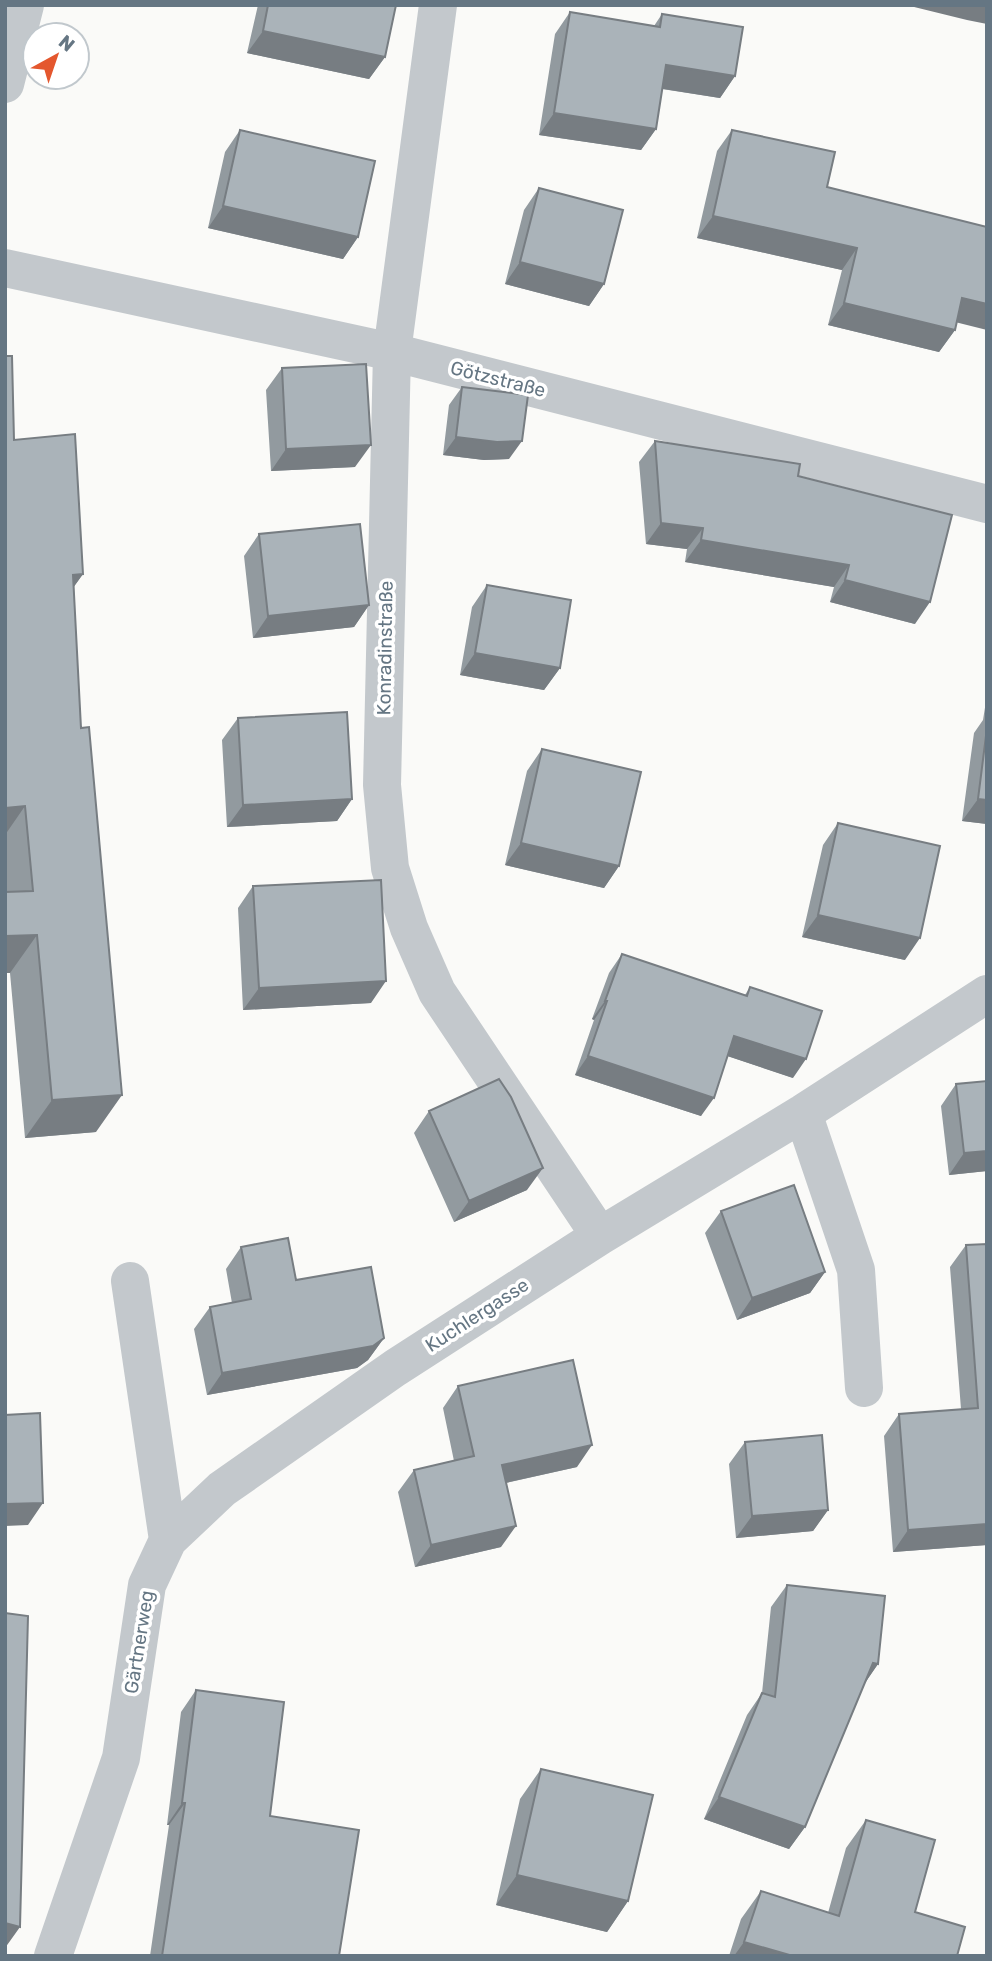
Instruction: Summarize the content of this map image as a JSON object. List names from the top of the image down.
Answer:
{
  "streets": {
    "street": [
      "Götzstraße",
      "Konradinstraße",
      "Kuchlergasse",
      "Gärtnerweg"
    ]
  },
  "crossings": [
    ["Götzstraße", "Konradinstraße"],
    ["Konradinstraße", "Kuchlergasse"],
    ["Kuchlergasse", "Gärtnerweg"]
  ],
  "north": "top right"
}
